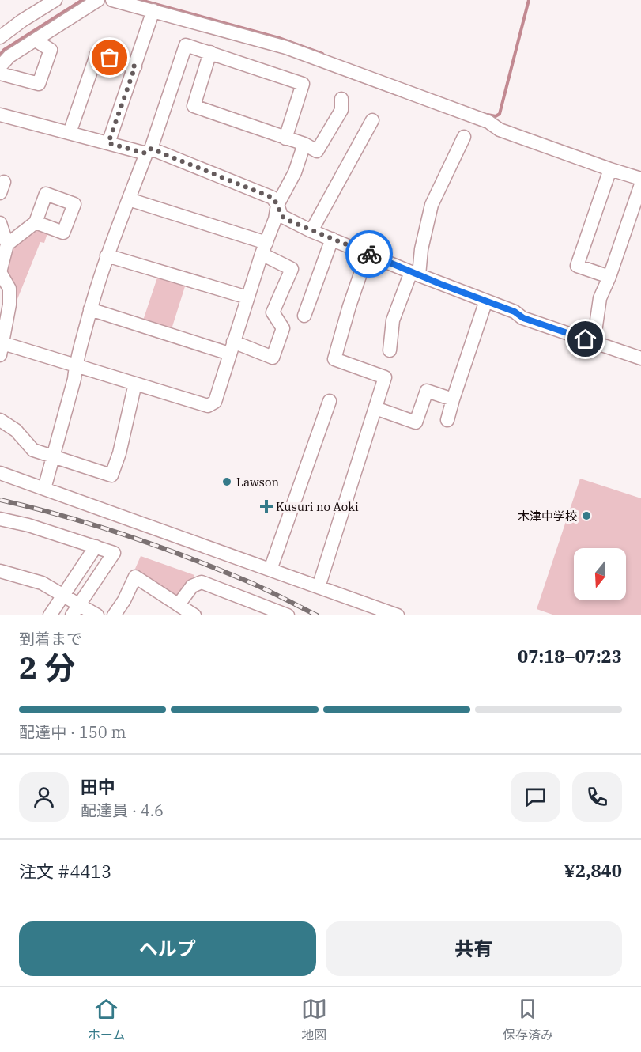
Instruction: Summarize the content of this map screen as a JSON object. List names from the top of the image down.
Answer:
{
  "places": {
    "other": ["Lawson", "木津中学校"],
    "health": ["Kusuri no Aoki"]
  },
  "north": "bottom",
  "page": {
    "heading": ["2 分", "到着まで", "07:18–07:23"],
    "panel": [
      "田中",
      "配達員 · 4.6",
      "注文 #4413",
      "¥2,840"
    ],
    "bar": "配達中 · 150 m",
    "buttons": ["ヘルプ", "共有"],
    "tabs": ["ホーム", "地図", "保存済み"]
  }
}
